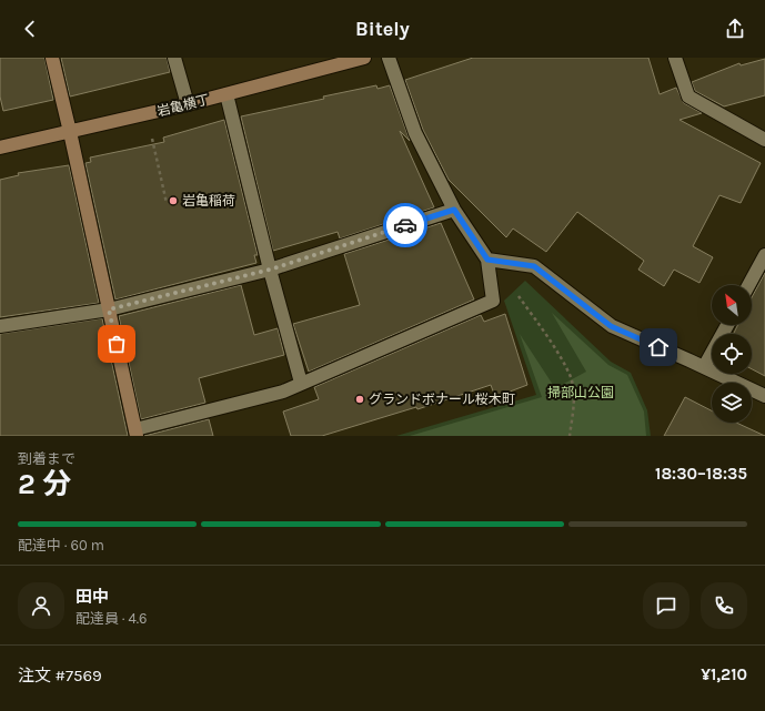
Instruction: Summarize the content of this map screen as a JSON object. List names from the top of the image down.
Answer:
{
  "streets": {
    "street": ["岩亀横丁"]
  },
  "parks": ["掃部山公園"],
  "places": ["岩亀稲荷", "グランドボナール桜木町"],
  "north": "top left",
  "page": {
    "header": "Bitely",
    "heading": ["2 分", "到着まで", "18:30–18:35"],
    "panel": [
      "田中",
      "配達員 · 4.6",
      "注文 #7569",
      "¥1,210"
    ],
    "bar": "配達中 · 60 m"
  }
}
